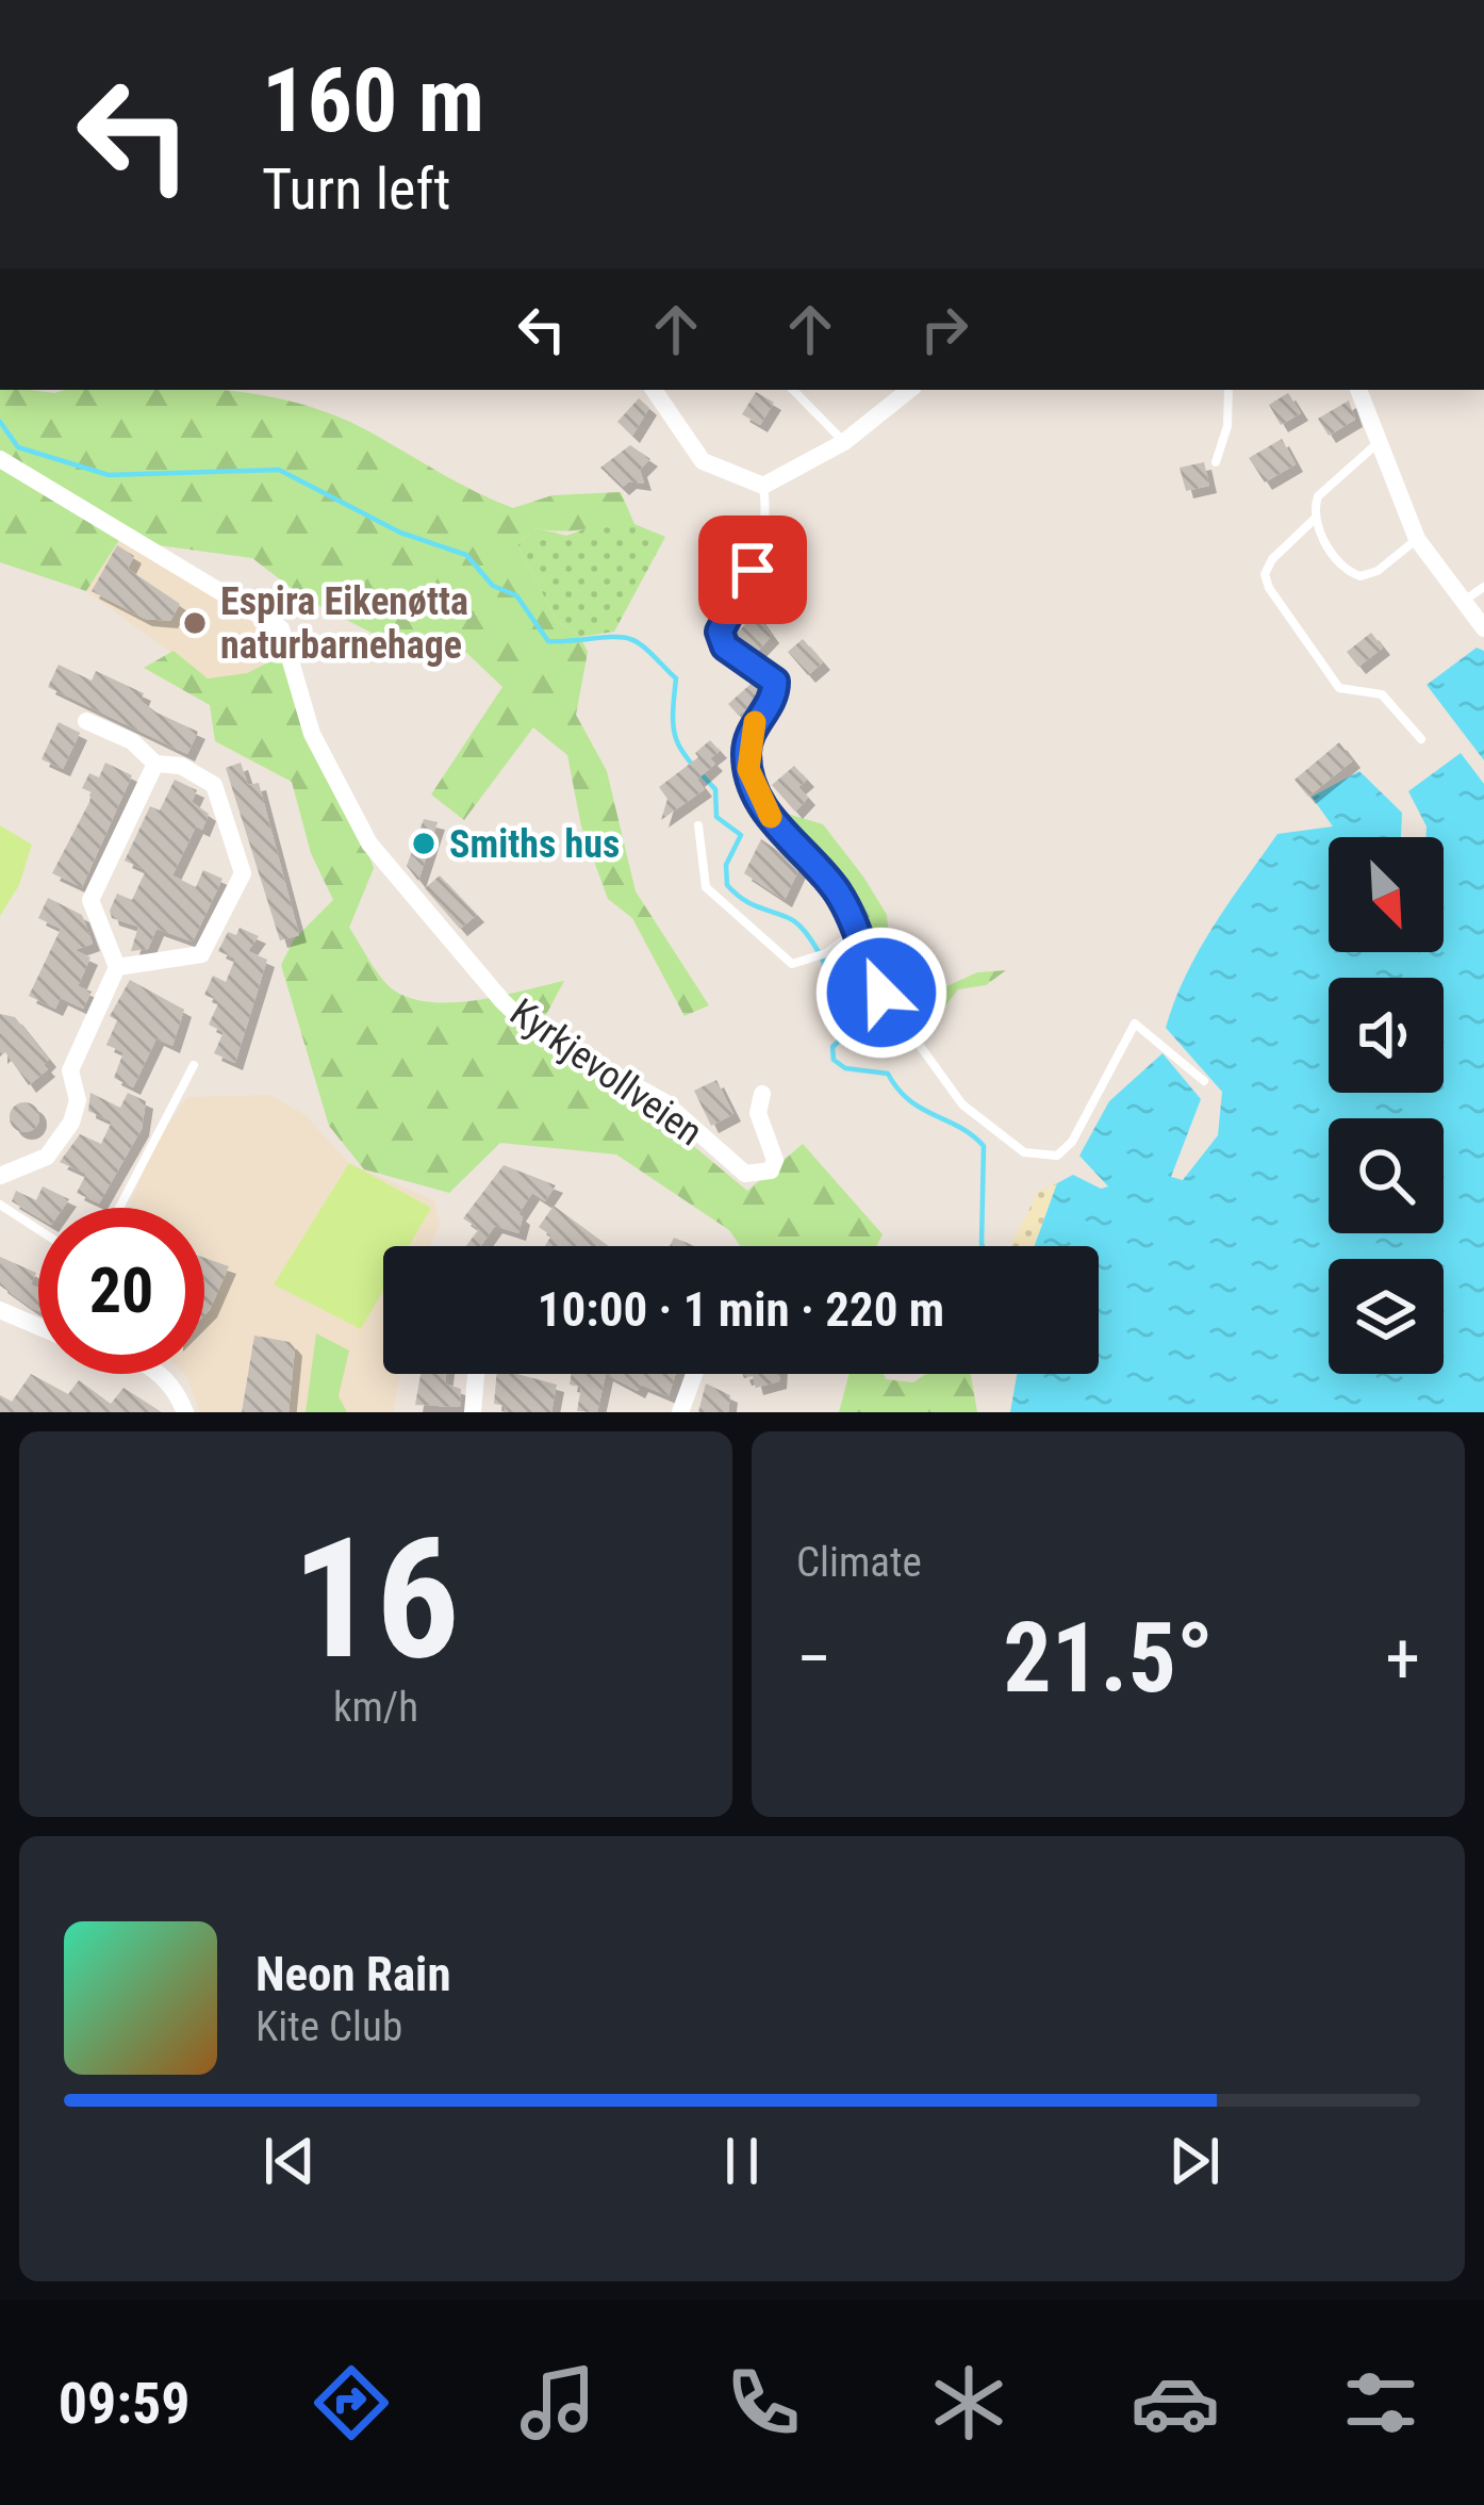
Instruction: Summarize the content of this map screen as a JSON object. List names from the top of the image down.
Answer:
{
  "streets": {
    "street": ["Kyrkjevollveien"]
  },
  "places": ["Espira Eikenøtta naturbarnehage", "Smiths hus"],
  "north": "bottom right",
  "page": {
    "turn": ["160 m", "Turn left"],
    "limit": "20",
    "trip": "10:00 · 1 min · 220 m",
    "tile": [
      ["16", "km/h"],
      "Climate"
    ],
    "heat": ["−", "21.5°", "+"],
    "song": ["Neon Rain", "Kite Club"],
    "tabs": "09:59"
  }
}
